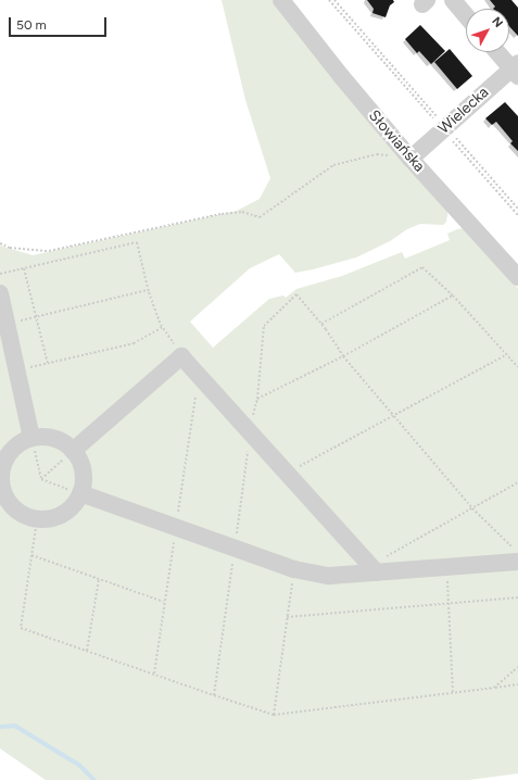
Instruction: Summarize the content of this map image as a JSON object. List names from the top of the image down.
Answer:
{
  "streets": {
    "street": ["Wielecka", "Słowiańska"]
  },
  "crossings": [
    ["Wielecka", "Słowiańska"]
  ],
  "scale_bar": "50 m",
  "north": "top right"
}
